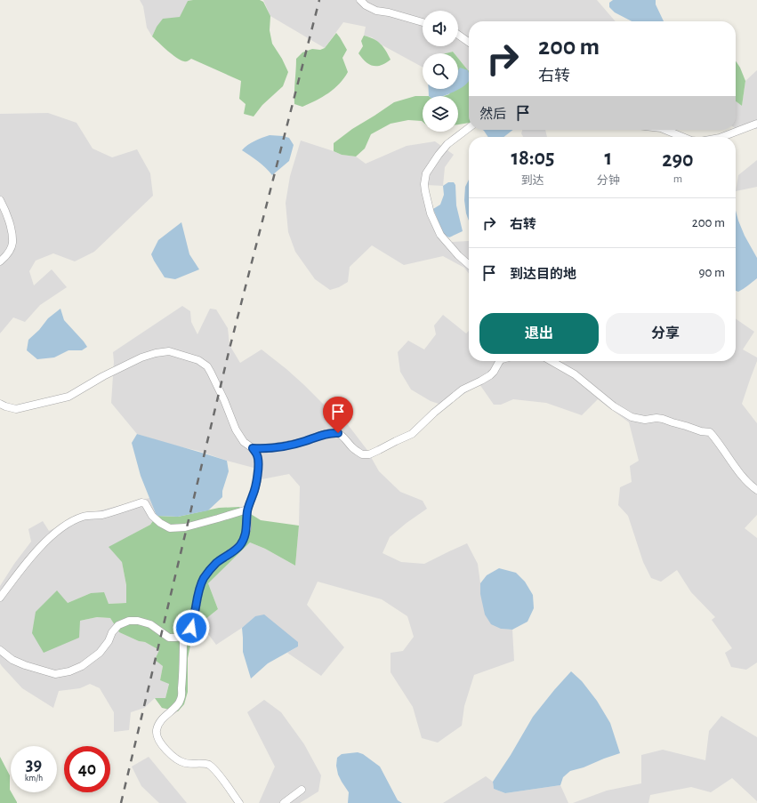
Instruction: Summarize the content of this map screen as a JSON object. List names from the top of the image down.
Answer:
{
  "page": {
    "turn": ["200 m", "右转"],
    "then": "然后",
    "eta": [
      "18:05",
      "到达",
      "1",
      "分钟",
      "290",
      "m"
    ],
    "list": [
      {
        "name": "右转",
        "value": "200 m"
      },
      {
        "name": "到达目的地",
        "value": "90 m"
      }
    ],
    "buttons": ["退出", "分享"],
    "speed": "39 km/h",
    "limit": "40"
  }
}
